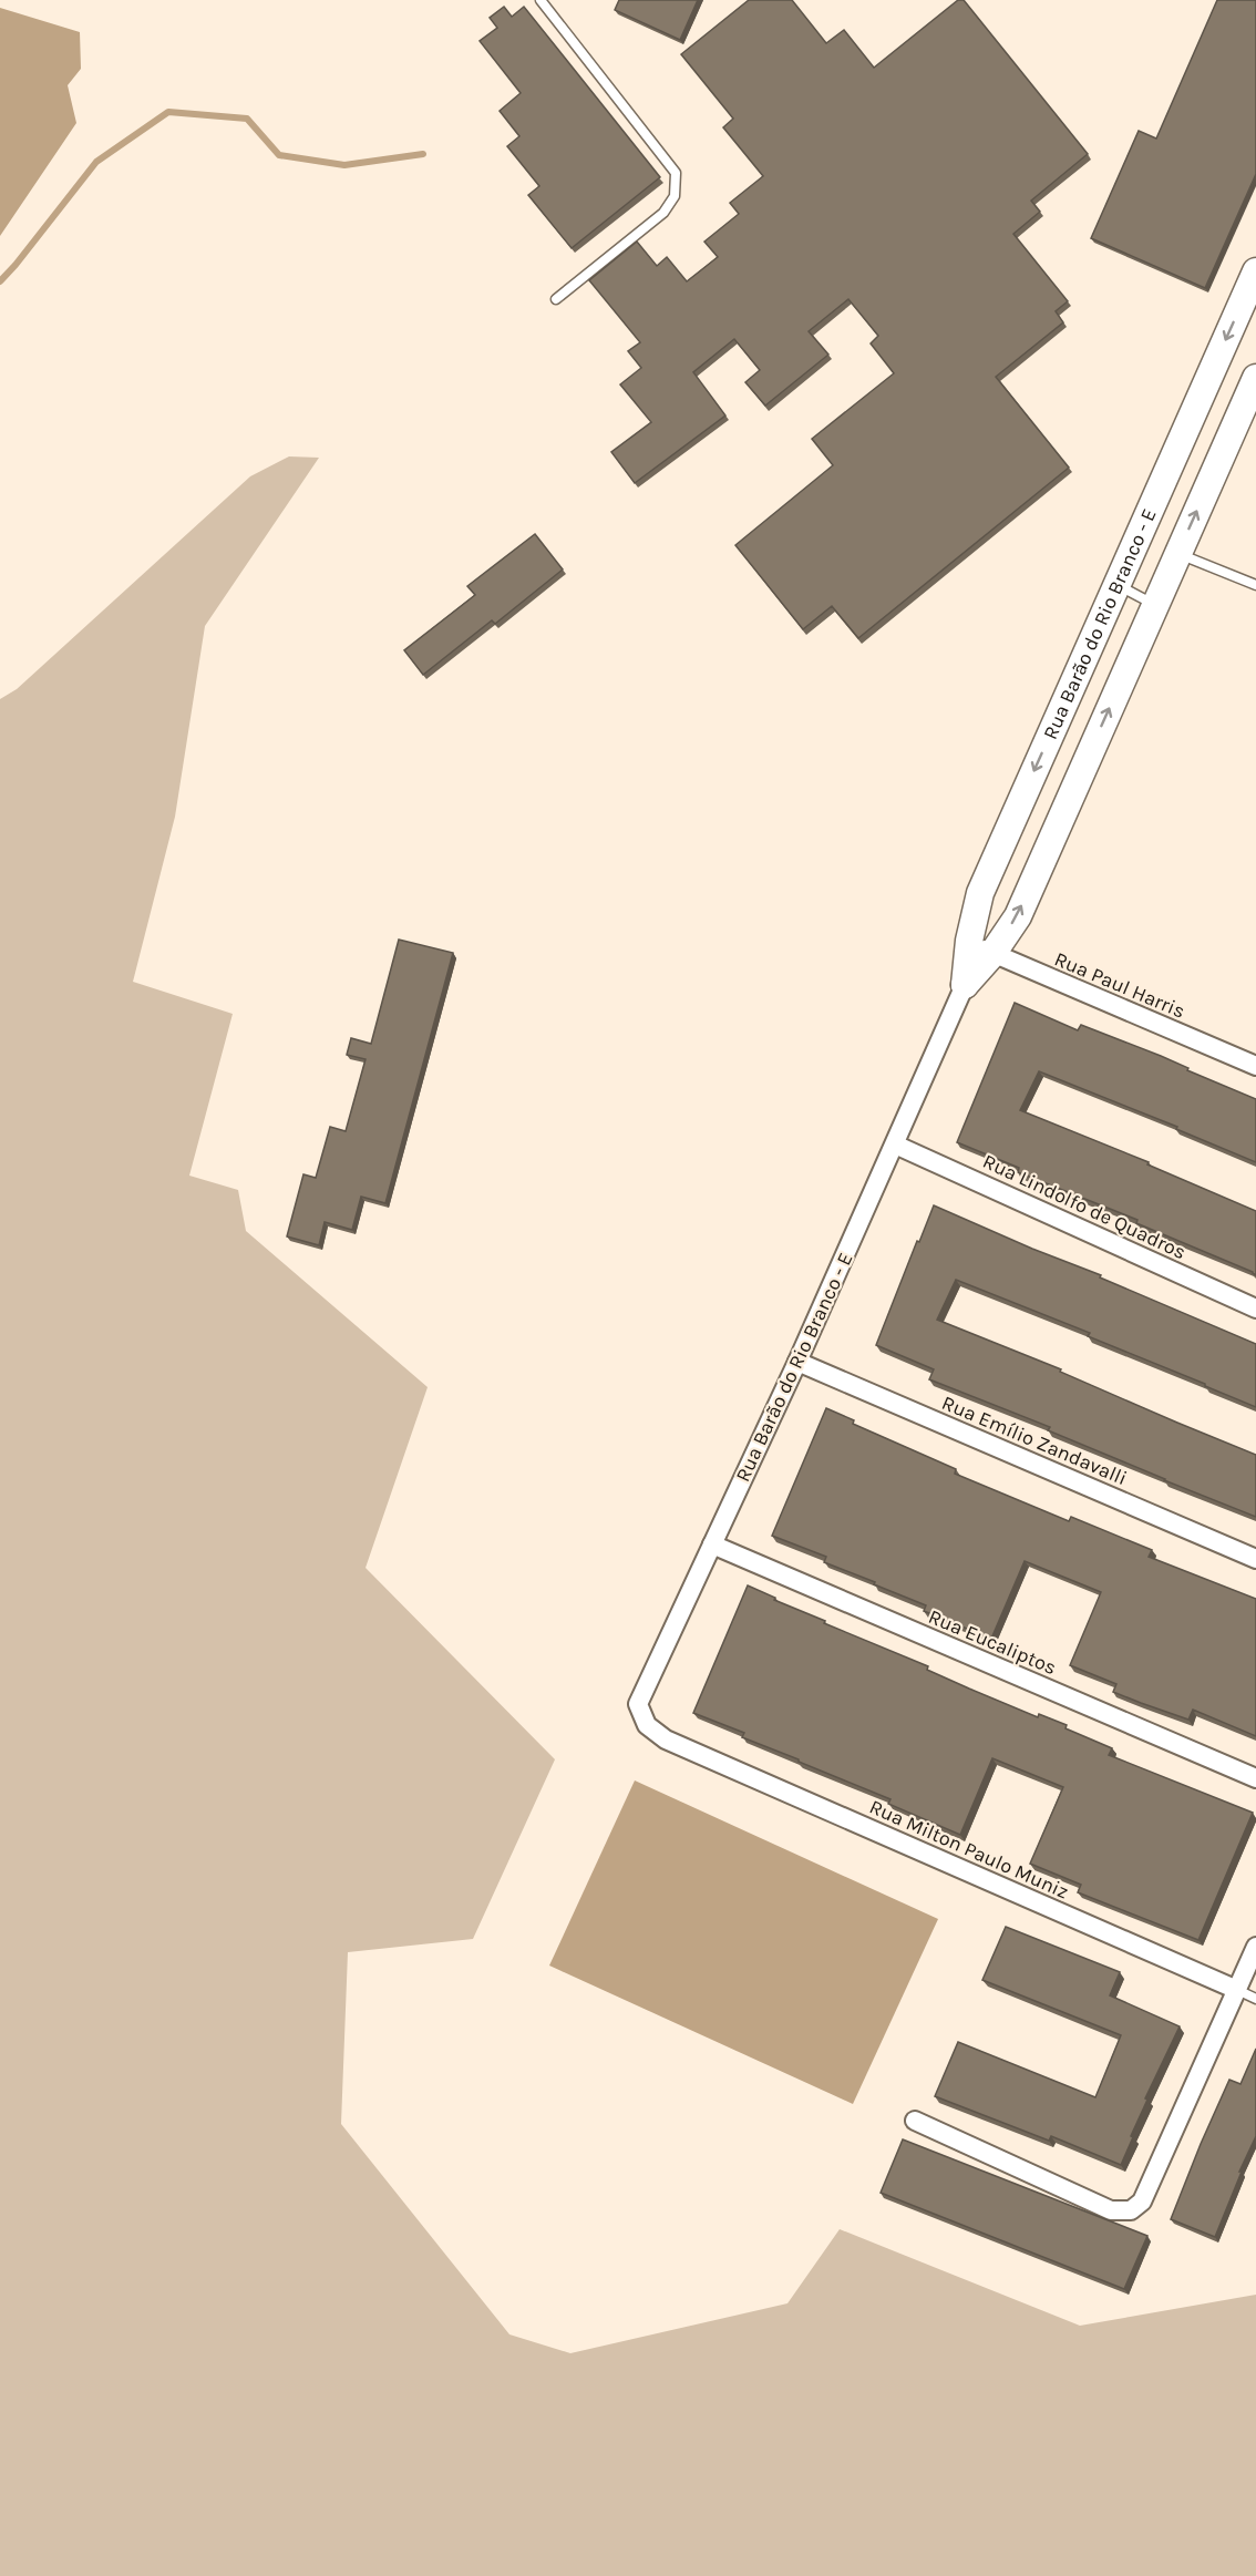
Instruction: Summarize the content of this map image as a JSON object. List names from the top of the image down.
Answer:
{
  "streets": {
    "street": [
      "Rua Barão do Rio Branco - E",
      "Rua Paul Harris",
      "Rua Lindolfo de Quadros",
      "Rua Emílio Zandavalli",
      "Rua Eucaliptos",
      "Rua Milton Paulo Muniz"
    ]
  },
  "crossings": [
    ["Rua Barão do Rio Branco - E", "Rua Paul Harris"],
    ["Rua Barão do Rio Branco - E", "Rua Lindolfo de Quadros"],
    ["Rua Barão do Rio Branco - E", "Rua Emílio Zandavalli"],
    ["Rua Barão do Rio Branco - E", "Rua Eucaliptos"],
    ["Rua Barão do Rio Branco - E", "Rua Milton Paulo Muniz"]
  ]
}
